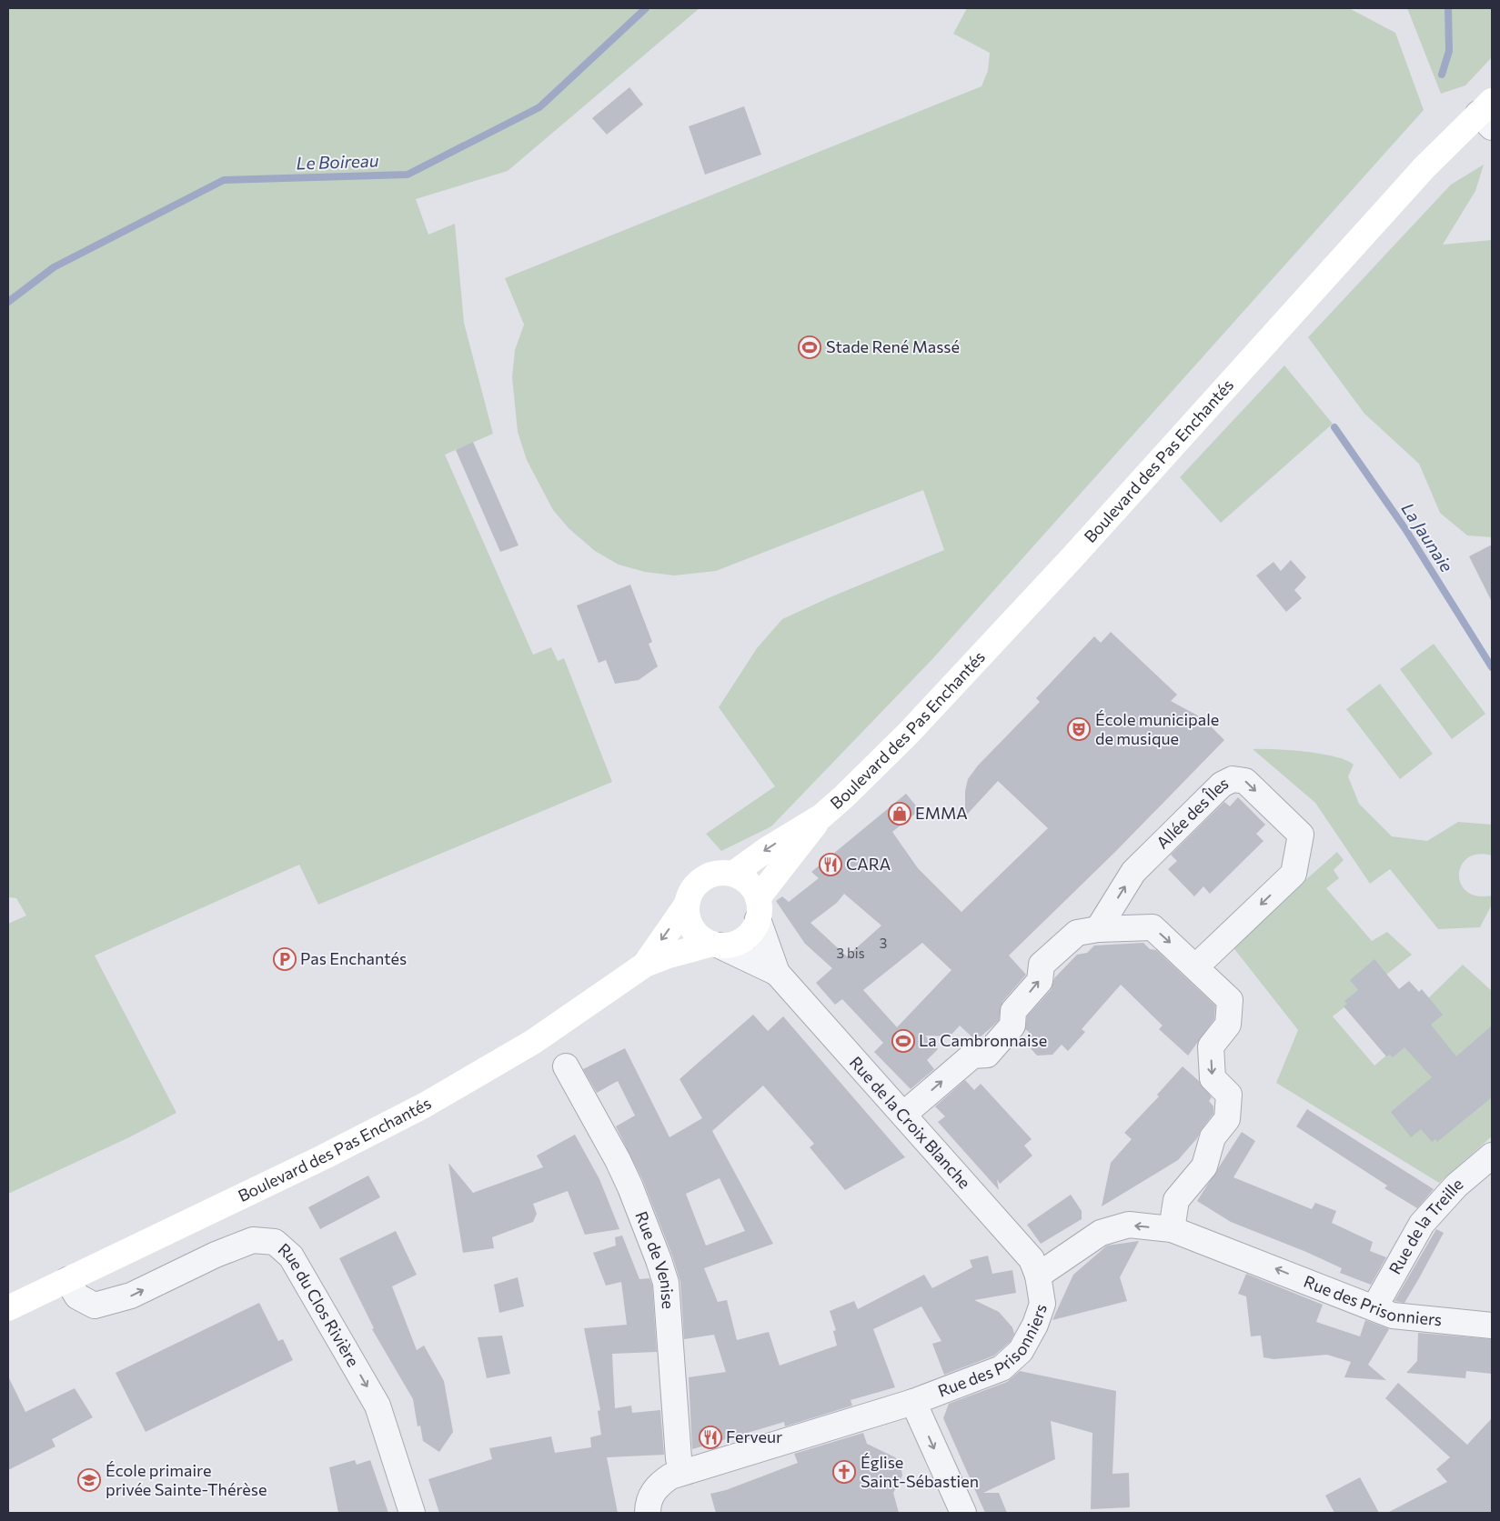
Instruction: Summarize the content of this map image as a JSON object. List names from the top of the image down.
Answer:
{
  "streets": {
    "main road": ["Boulevard des Pas Enchantés"],
    "street": [
      "Allée des Îles",
      "Rue de la Croix Blanche",
      "Rue de la Treille",
      "Rue de Venise",
      "Rue des Prisonniers",
      "Rue du Clos Rivière"
    ]
  },
  "crossings": [
    ["Boulevard des Pas Enchantés", "Rue de la Croix Blanche"],
    ["Boulevard des Pas Enchantés", "Rue du Clos Rivière"],
    ["Rue de la Croix Blanche", "Rue des Prisonniers"],
    ["Rue de la Treille", "Rue des Prisonniers"],
    ["Rue de Venise", "Rue des Prisonniers"]
  ],
  "water": ["Le Boireau", "La Jaunaie"],
  "places": {
    "sports": ["Stade René Massé", "La Cambronnaise"],
    "theatre": ["École municipale de musique"],
    "shop": ["EMMA"],
    "restaurant": ["CARA", "Ferveur"],
    "parking": ["Pas Enchantés"],
    "church": ["Église Saint-Sébastien"],
    "school or university": ["École primaire privée Sainte-Thérèse"]
  },
  "house_numbers": ["3", "3 bis"]
}
